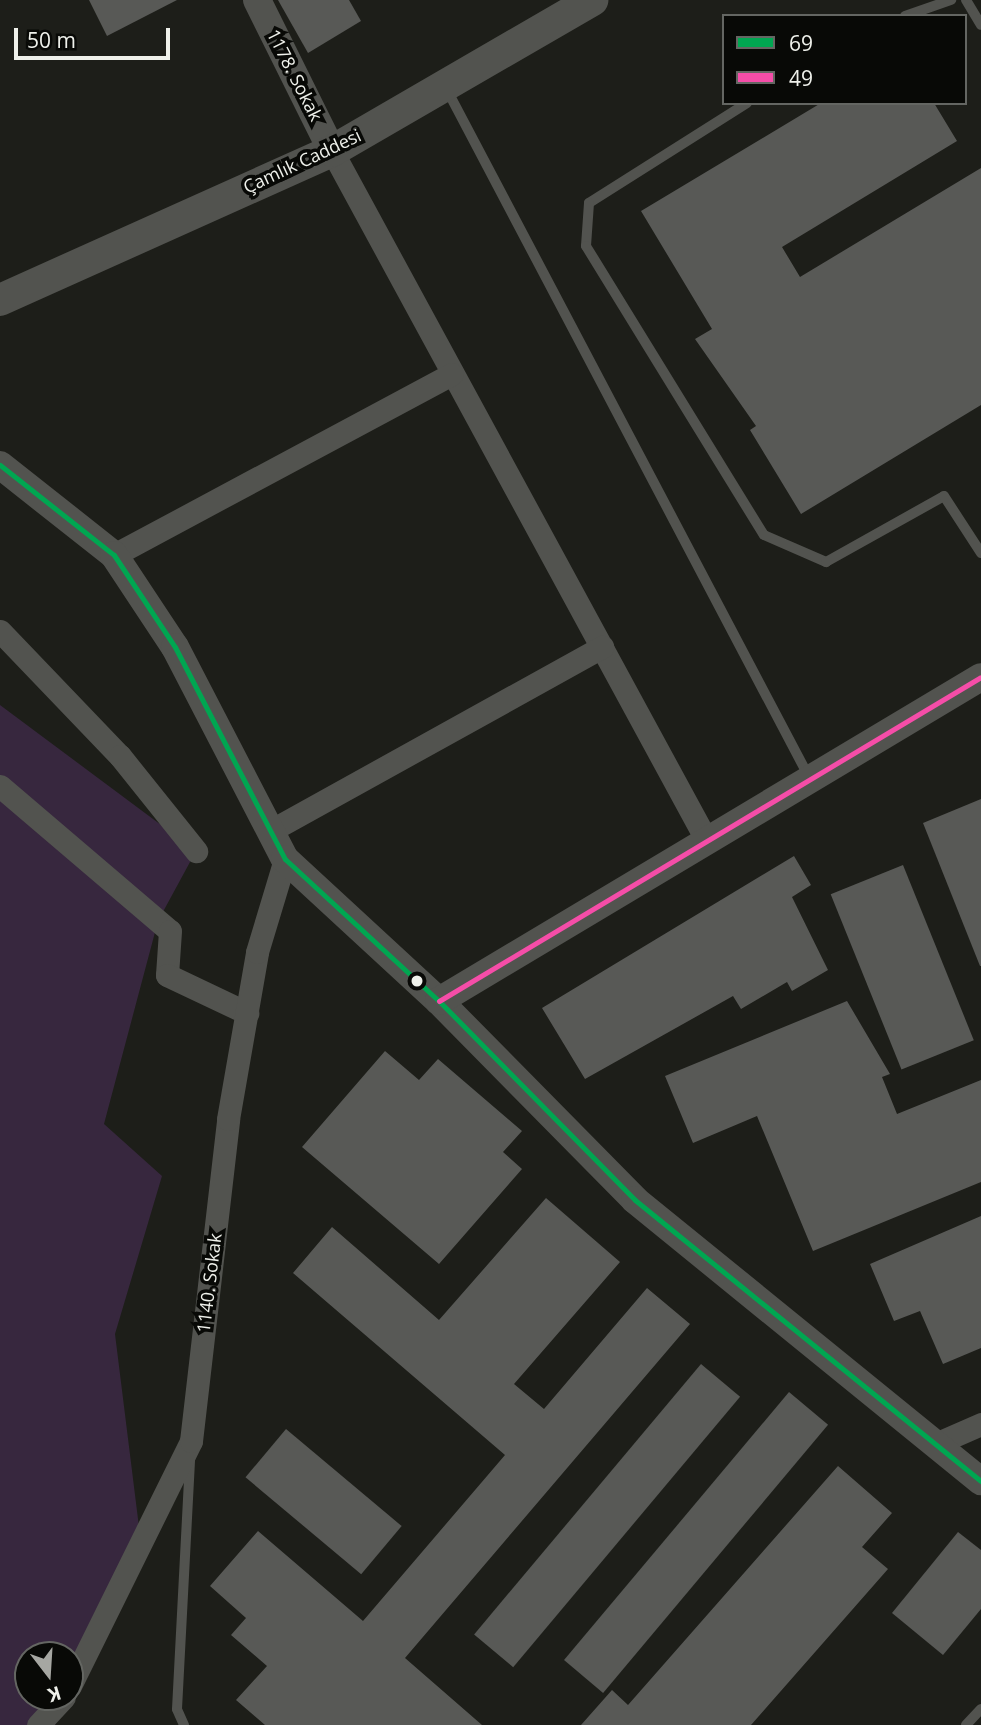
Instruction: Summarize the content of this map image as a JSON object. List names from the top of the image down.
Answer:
{
  "streets": {
    "main road": ["Çamlık Caddesi"],
    "street": ["1178. Sokak", "1140. Sokak"]
  },
  "crossings": [
    ["1178. Sokak", "Çamlık Caddesi"]
  ],
  "lines": ["transit line 69", "transit line 49"],
  "legend": ["69", "49"],
  "scale_bar": "50 m",
  "north": "bottom"
}
